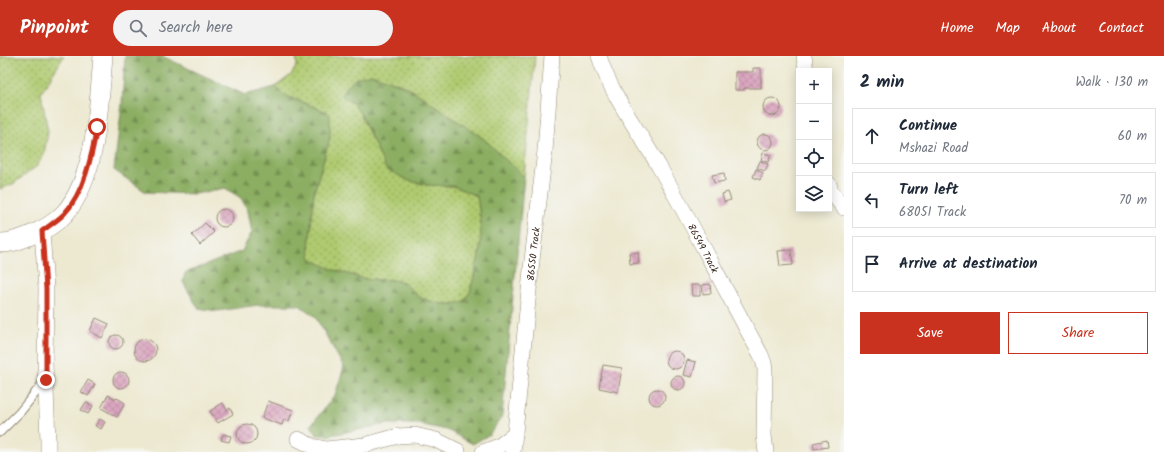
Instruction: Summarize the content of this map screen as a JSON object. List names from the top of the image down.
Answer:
{
  "streets": {
    "street": ["86549 Track", "86550 Track"]
  },
  "page": {
    "header": "Pinpoint",
    "search": "Search here",
    "nav": [
      "Home",
      "Map",
      "About",
      "Contact"
    ],
    "heading": ["2 min", "Walk · 130 m"],
    "map_buttons": ["+", "−"],
    "list": [
      ["Continue", "Mshazi Road", "60 m"],
      ["Turn left", "68051 Track", "70 m"],
      "Arrive at destination"
    ],
    "buttons": ["Save", "Share"]
  }
}
